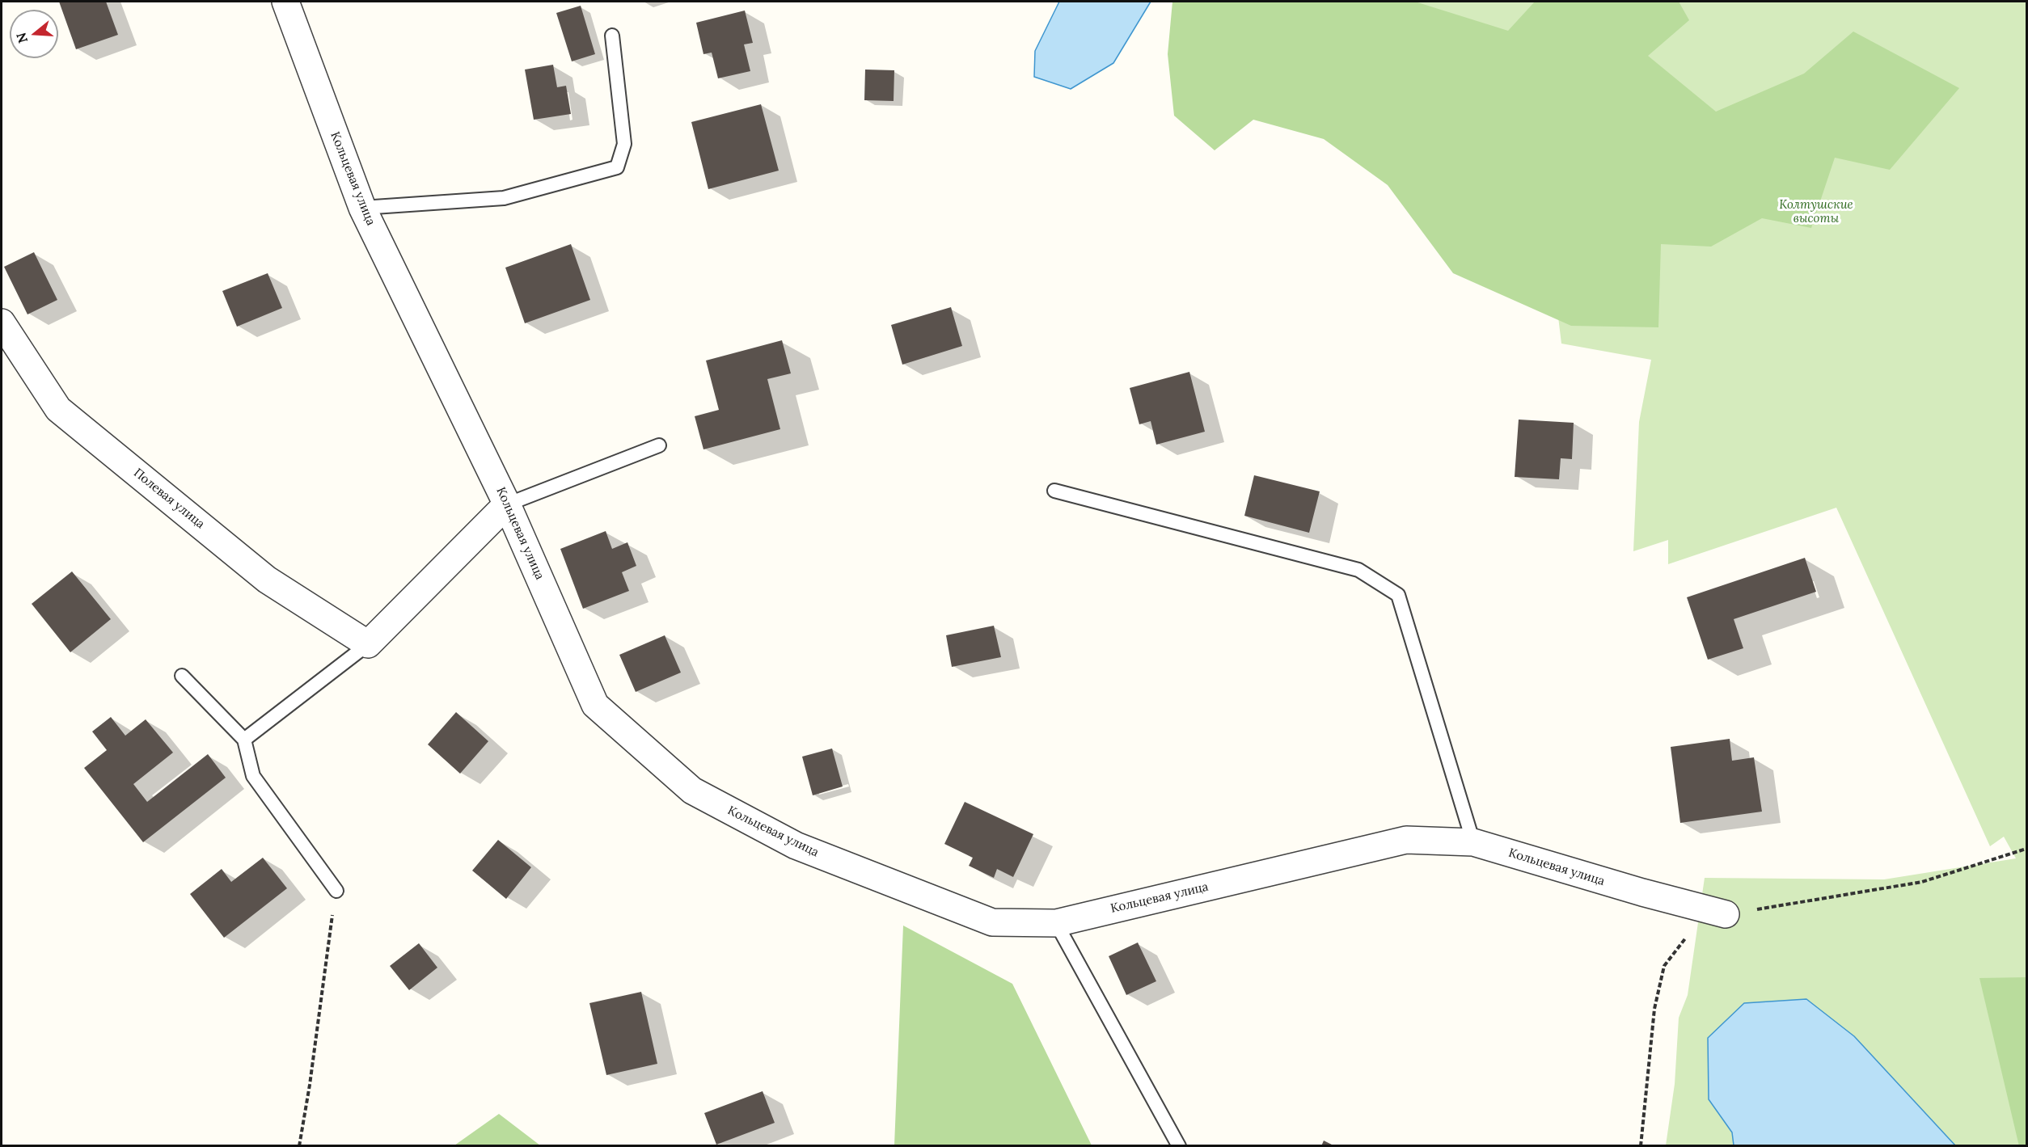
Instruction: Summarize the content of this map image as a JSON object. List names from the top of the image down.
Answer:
{
  "streets": {
    "street": ["Кольцевая улица", "Полевая улица"]
  },
  "parks": ["Колтушские высоты"],
  "north": "left"
}
